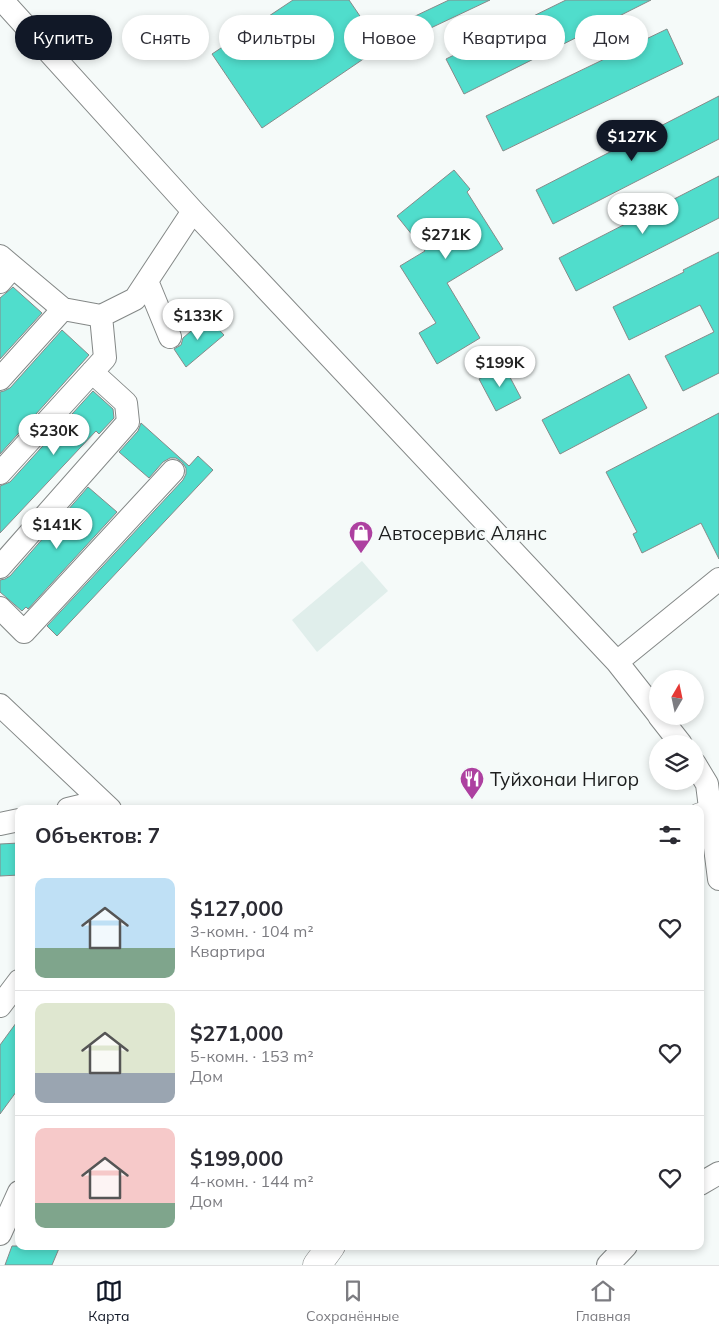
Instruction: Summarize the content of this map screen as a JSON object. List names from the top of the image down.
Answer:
{
  "places": {
    "shop": ["Автосервис Алянс"],
    "restaurant": ["Туйхонаи Нигор"]
  },
  "north": "top",
  "page": {
    "chip": [
      "Купить",
      "Снять",
      "Фильтры",
      "Новое",
      "Квартира",
      "Дом"
    ],
    "price": [
      "$127K",
      "$238K",
      "$271K",
      "$133K",
      "$199K",
      "$230K",
      "$141K"
    ],
    "heading": "Объектов: 7",
    "list": [
      {
        "name": "$127,000",
        "note": "3-комн. · 104 m² · Квартира"
      },
      {
        "name": "$271,000",
        "note": "5-комн. · 153 m² · Дом"
      },
      {
        "name": "$199,000",
        "note": "4-комн. · 144 m² · Дом"
      }
    ],
    "tabs": ["Карта", "Сохранённые", "Главная"]
  }
}
